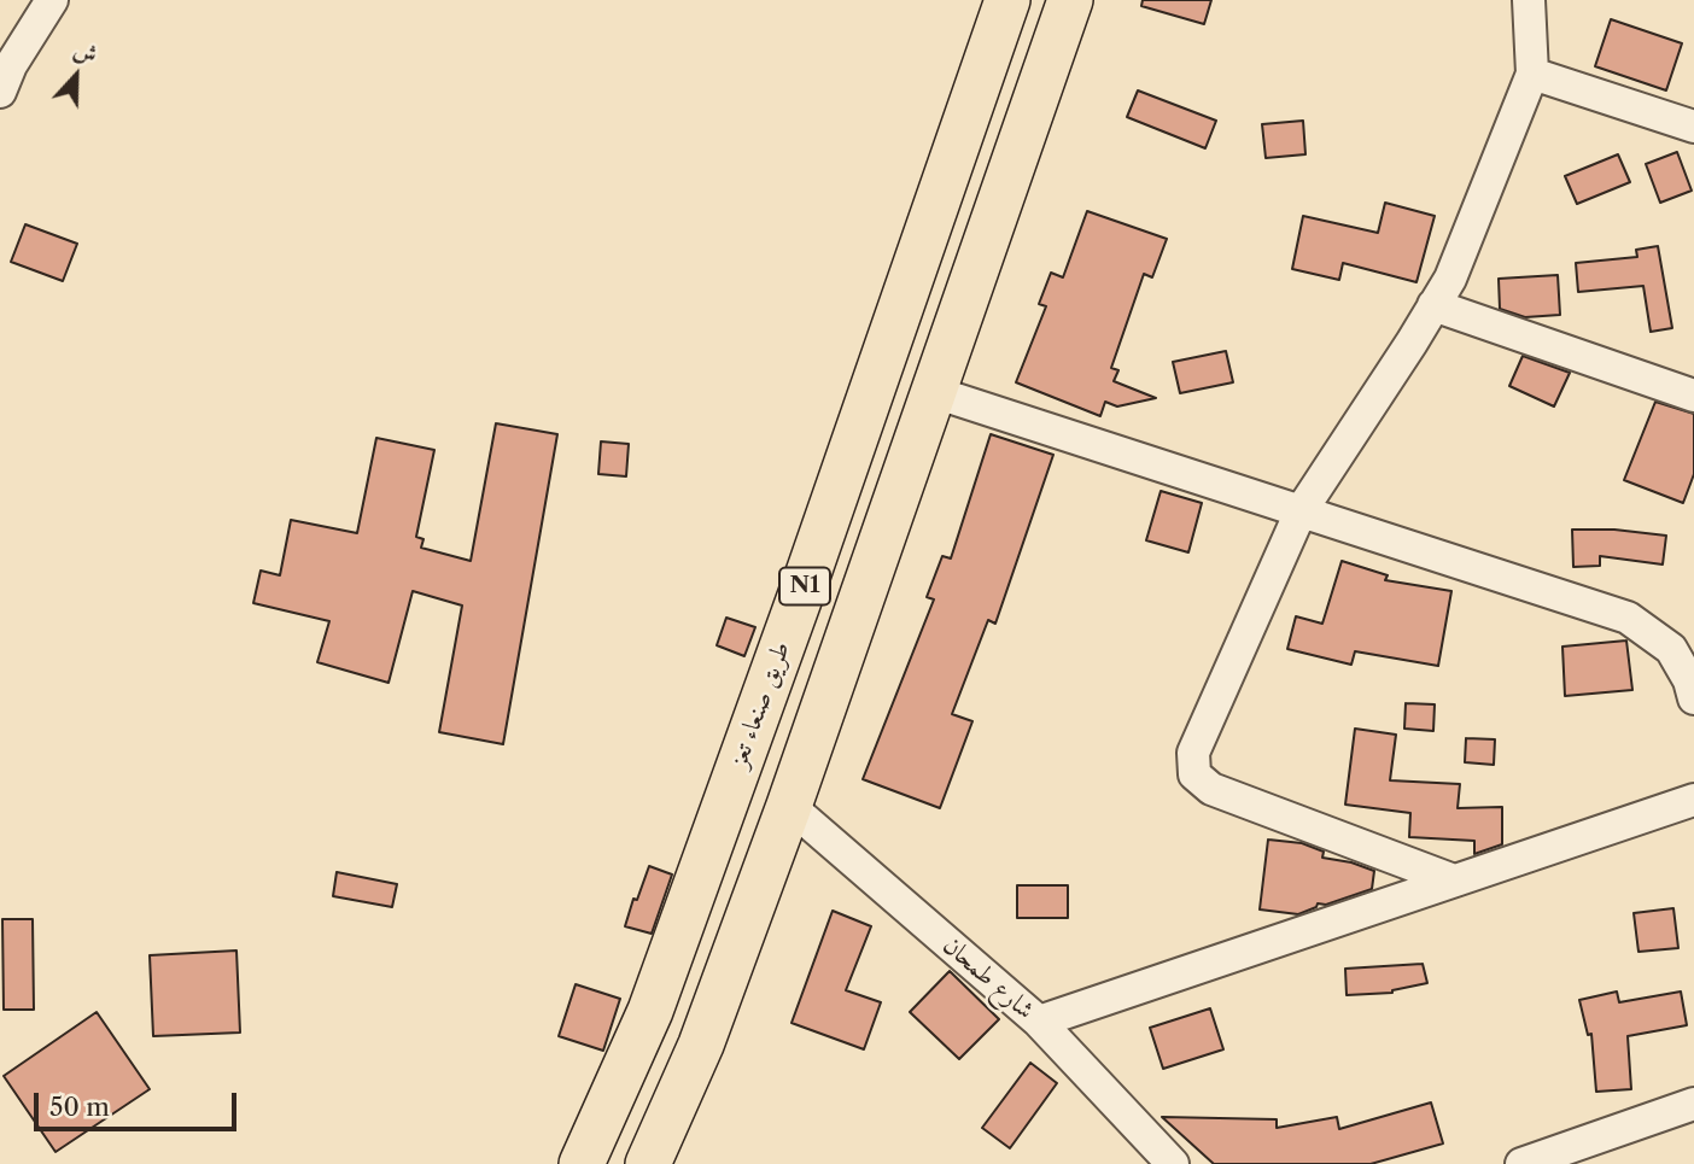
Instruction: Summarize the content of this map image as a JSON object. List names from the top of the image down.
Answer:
{
  "streets": {
    "highway": ["N1", "طريق صنعاء تعز"],
    "street": ["شارع طمحان"]
  },
  "crossings": [
    ["N1", "شارع طمحان"]
  ],
  "scale_bar": "50 m",
  "north": "top"
}
